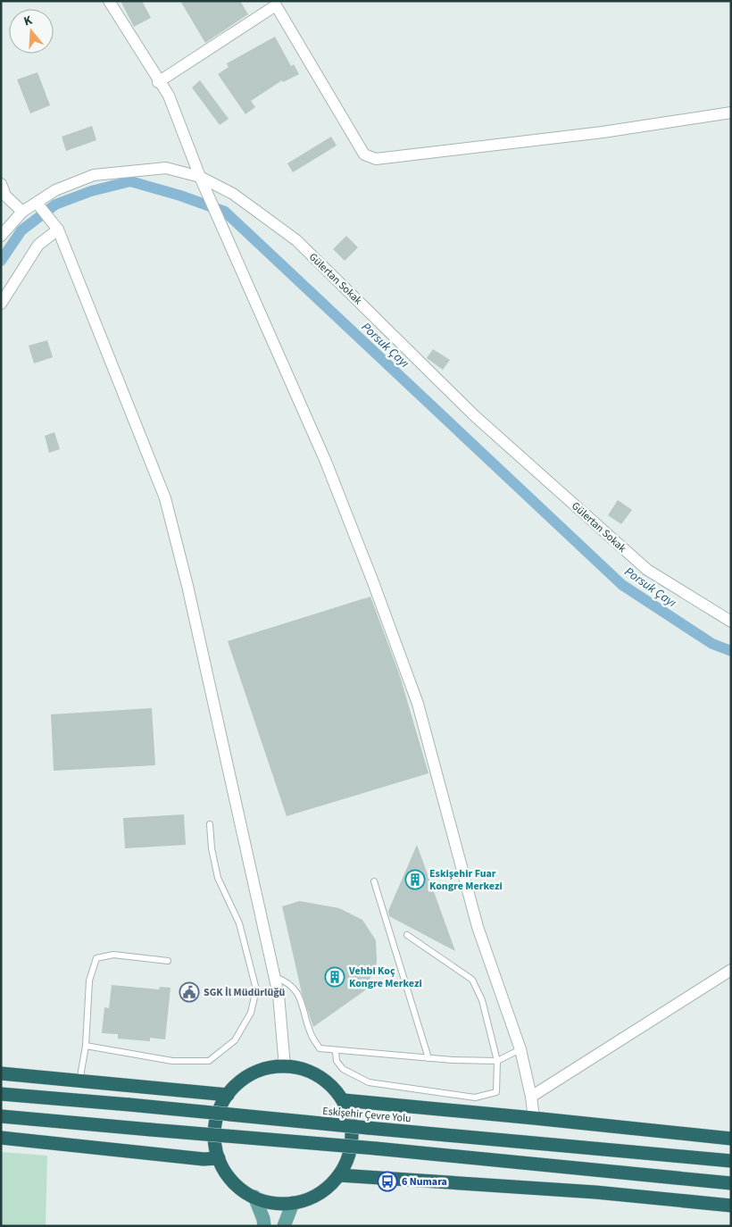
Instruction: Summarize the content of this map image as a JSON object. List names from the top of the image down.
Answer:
{
  "streets": {
    "highway": ["Eskişehir Çevre Yolu"],
    "street": ["Gülertan Sokak"]
  },
  "water": ["Porsuk Çayı"],
  "places": {
    "building": ["Eskişehir Fuar Kongre Merkezi", "Vehbi Koç Kongre Merkezi"],
    "public building": ["SGK İl Müdürlüğü"],
    "bus stop": ["6 Numara"]
  },
  "north": "top"
}
